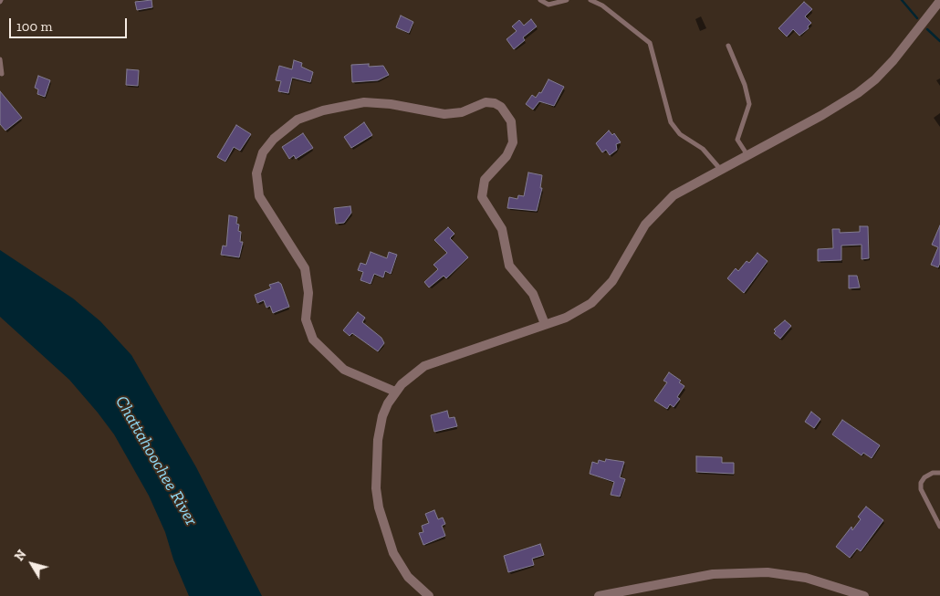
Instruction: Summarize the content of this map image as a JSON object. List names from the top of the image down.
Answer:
{
  "water": ["Chattahoochee River"],
  "scale_bar": "100 m",
  "north": "top left"
}
